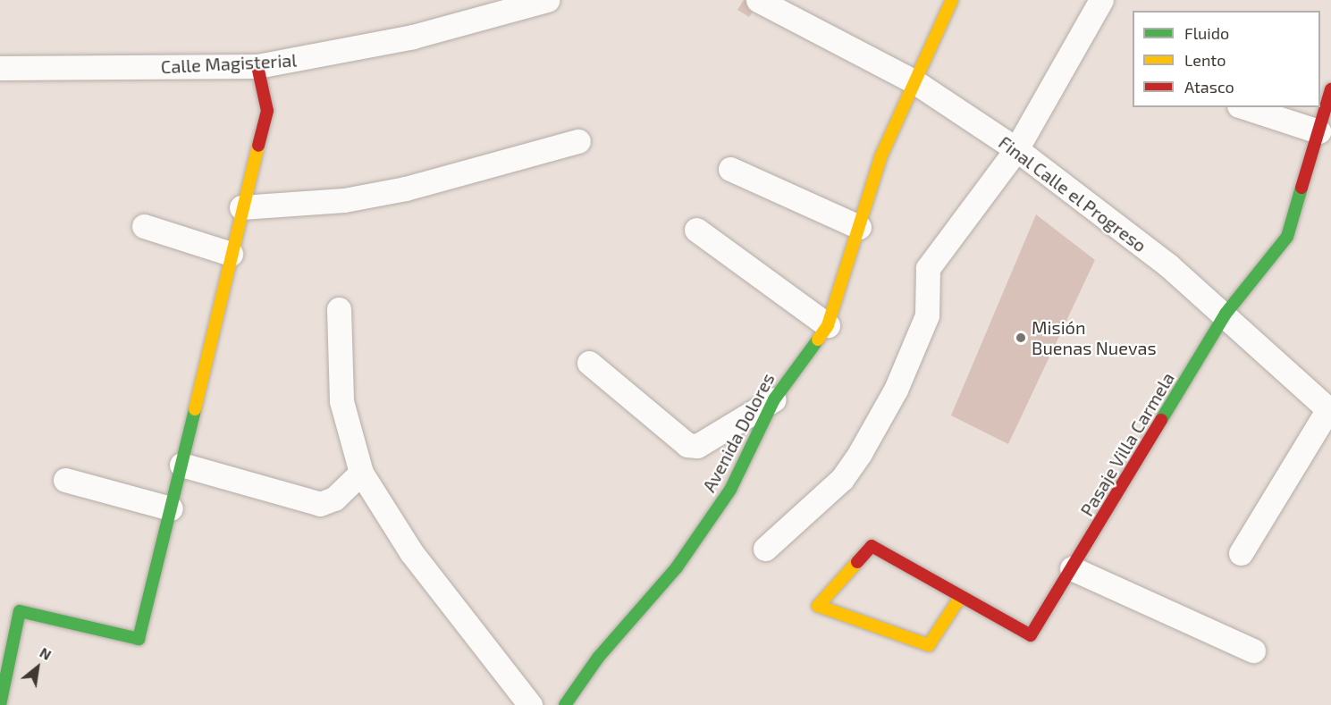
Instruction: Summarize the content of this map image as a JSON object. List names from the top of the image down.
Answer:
{
  "streets": {
    "street": [
      "Calle Magisterial",
      "Final Calle el Progreso",
      "Avenida Dolores",
      "Pasaje Villa Carmela"
    ]
  },
  "crossings": [
    ["Final Calle el Progreso", "Avenida Dolores"],
    ["Final Calle el Progreso", "Pasaje Villa Carmela"]
  ],
  "places": ["Misión Buenas Nuevas"],
  "legend": ["Fluido", "Lento", "Atasco"],
  "north": "top right"
}
